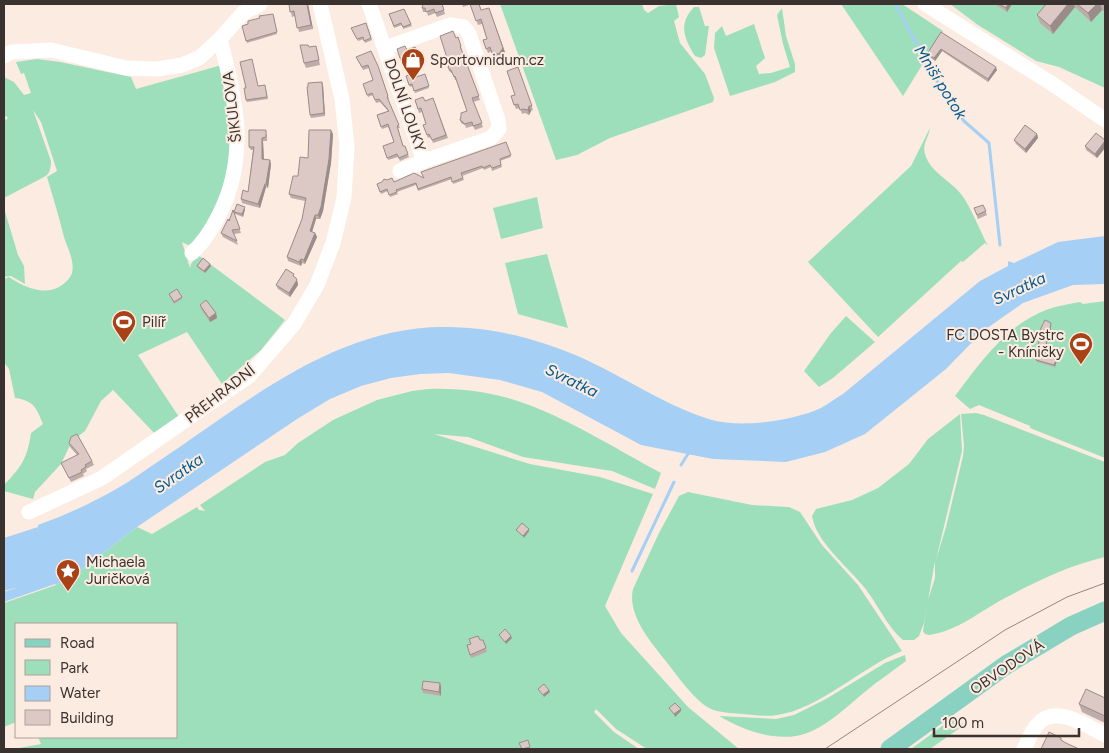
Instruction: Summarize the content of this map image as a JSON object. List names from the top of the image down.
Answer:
{
  "streets": {
    "main road": ["OBVODOVÁ"],
    "street": ["DOLNÍ LOUKY", "ŠIKULOVA", "PŘEHRADNÍ"]
  },
  "water": ["Mniší potok", "Svratka"],
  "places": {
    "shop": ["Sportovnidum.cz"],
    "sports": ["Pilíř", "FC DOSTA Bystrc - Kníničky"],
    "place": ["Michaela Juričková"]
  },
  "legend": [
    "Road",
    "Park",
    "Water",
    "Building"
  ],
  "scale_bar": "100 m"
}
